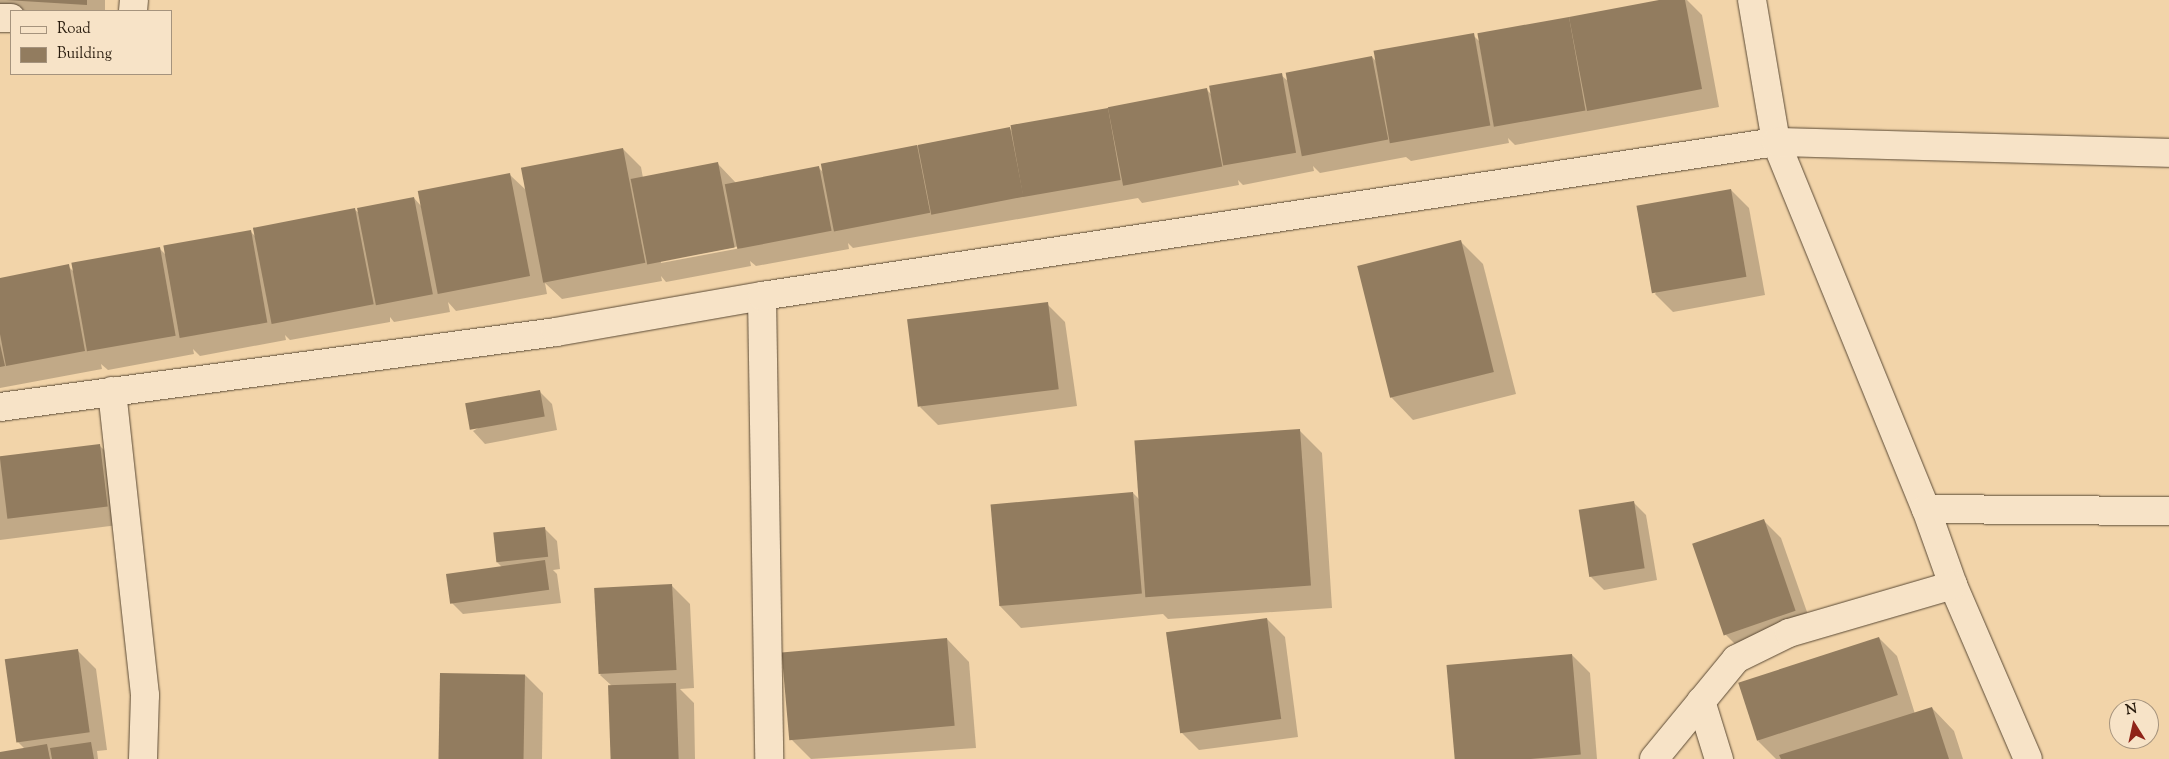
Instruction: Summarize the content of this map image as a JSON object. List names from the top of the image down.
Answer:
{
  "legend": ["Road", "Building"],
  "north": "top"
}
